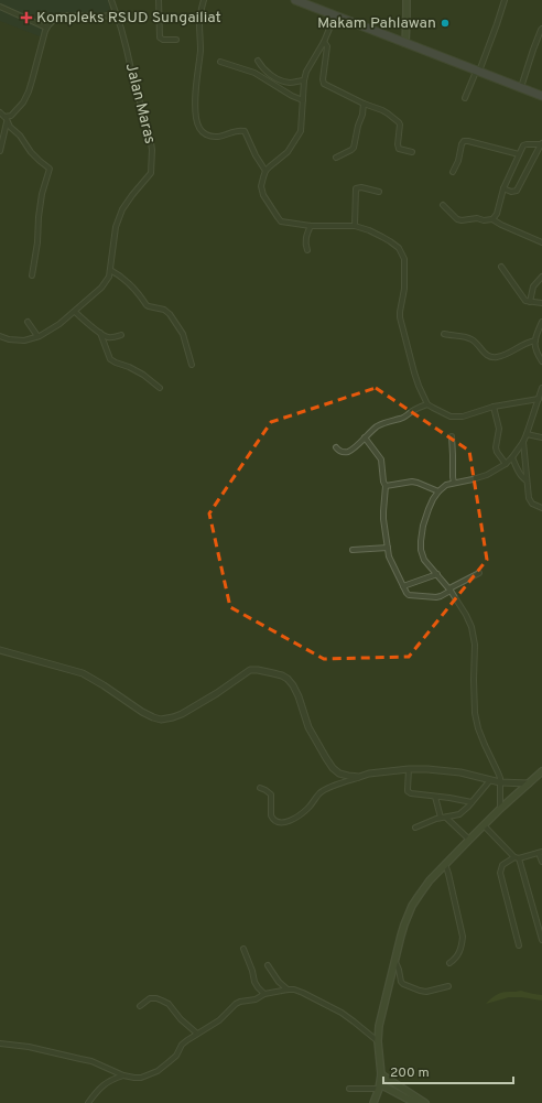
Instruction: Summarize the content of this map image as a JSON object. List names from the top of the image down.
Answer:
{
  "streets": {
    "street": ["Jalan Maras"]
  },
  "places": {
    "health": ["Kompleks RSUD Sungailiat"],
    "other": ["Makam Pahlawan"]
  },
  "scale_bar": "200 m"
}
